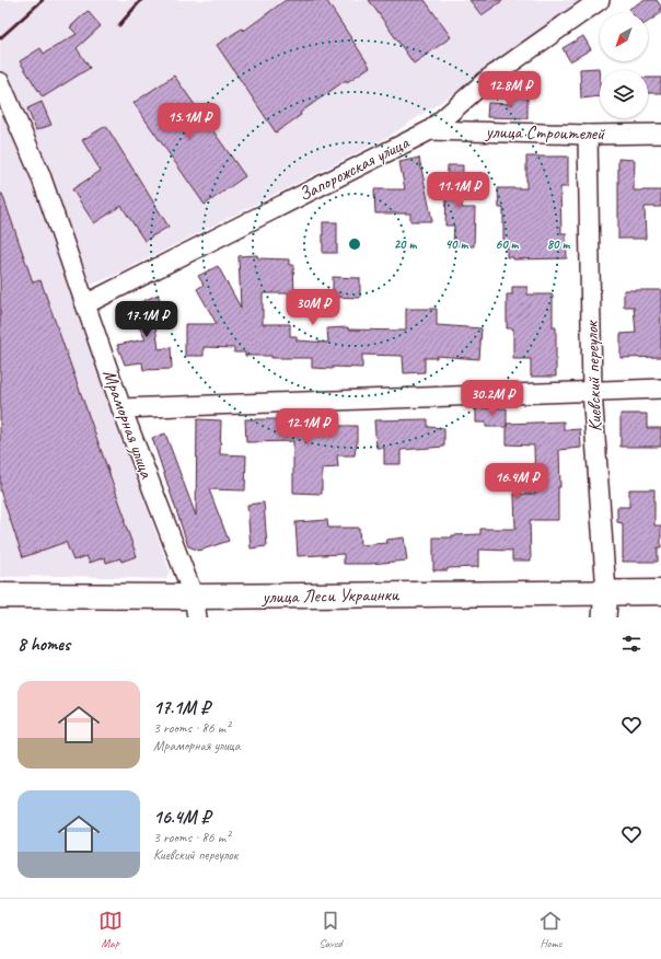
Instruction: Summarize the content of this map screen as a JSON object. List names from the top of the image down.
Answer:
{
  "streets": {
    "main road": ["улица Леси Украинки"],
    "street": [
      "улица Строителей",
      "Запорожская улица",
      "Киевский переулок",
      "Мраморная улица"
    ]
  },
  "crossings": [
    ["улица Строителей", "Запорожская улица"],
    ["улица Строителей", "Киевский переулок"],
    ["Запорожская улица", "Мраморная улица"],
    ["Киевский переулок", "улица Леси Украинки"],
    ["Мраморная улица", "улица Леси Украинки"]
  ],
  "north": "bottom left",
  "page": {
    "price": [
      "12.8M ₽",
      "15.1M ₽",
      "11.1M ₽",
      "30M ₽",
      "17.1M ₽",
      "30.2M ₽",
      "12.1M ₽",
      "16.4M ₽"
    ],
    "heading": "8 homes",
    "list": [
      {
        "name": "17.1M ₽",
        "note": "3 rooms · 86 m² · Мраморная улица"
      },
      {
        "name": "16.4M ₽",
        "note": "3 rooms · 86 m² · Киевский переулок"
      }
    ],
    "tabs": ["Map", "Saved", "Home"]
  },
  "rings": [
    "20 m",
    "40 m",
    "60 m",
    "80 m"
  ]
}
